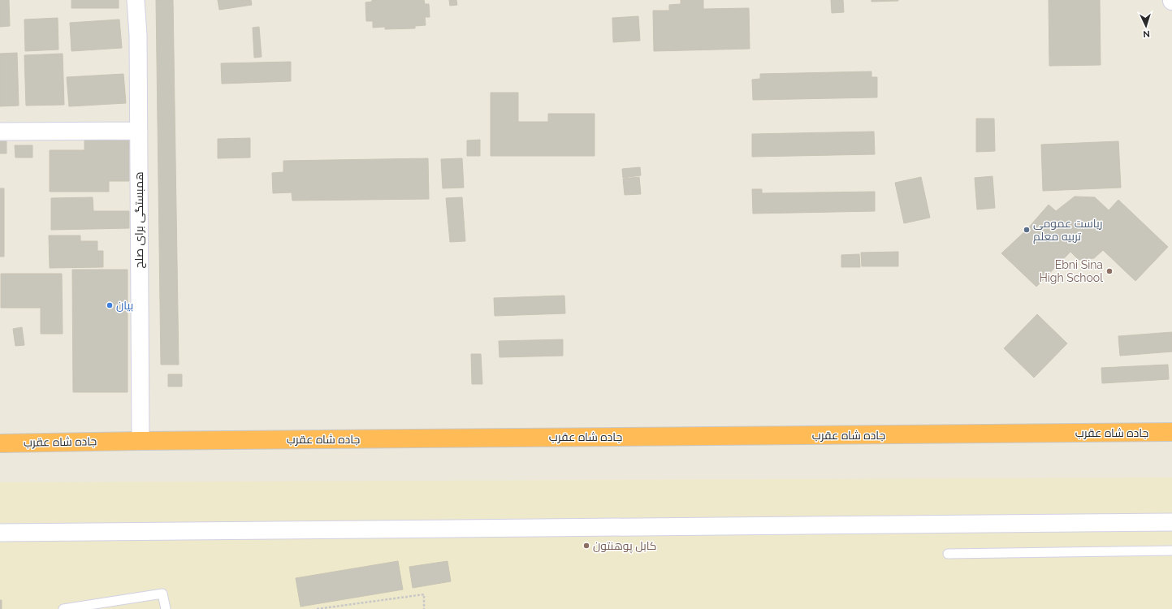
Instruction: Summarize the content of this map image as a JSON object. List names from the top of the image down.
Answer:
{
  "streets": {
    "highway": ["جاده شاه عقرب"],
    "street": ["همبستگی برای صلح"]
  },
  "crossings": [
    ["همبستگی برای صلح", "جاده شاه عقرب"]
  ],
  "places": [
    "ریاست عمومی تربیه معلم",
    "Ebni Sina High School",
    "بیان",
    "کابل پوهنتون"
  ],
  "north": "bottom"
}
